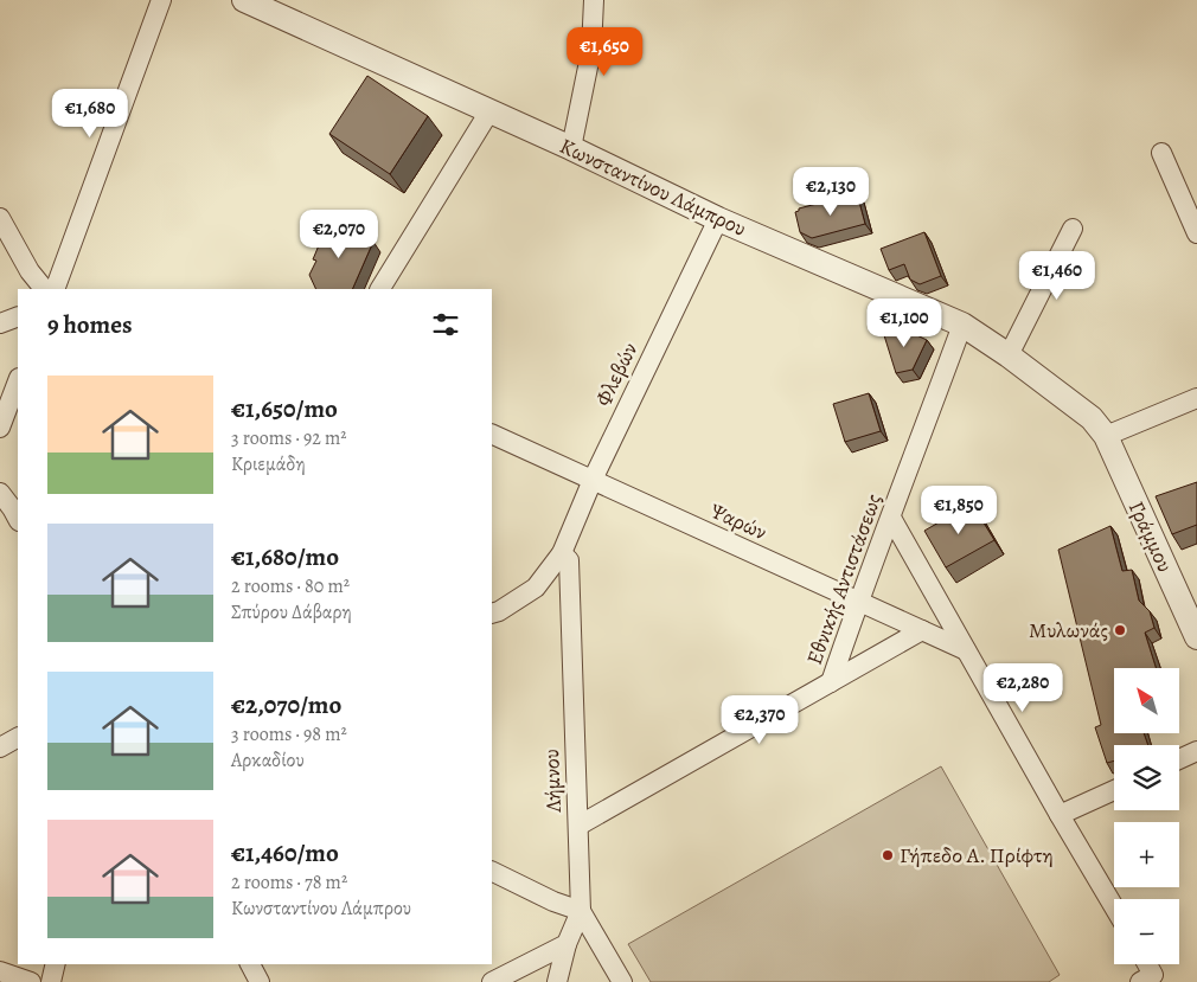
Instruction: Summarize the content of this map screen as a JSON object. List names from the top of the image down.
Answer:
{
  "streets": {
    "street": [
      "Κωνσταντίνου Λάμπρου",
      "Φλεβών",
      "Ψαρών",
      "Γράμμου",
      "Εθνικής Αντιστάσεως",
      "Λήμνου"
    ]
  },
  "crossings": [
    ["Κωνσταντίνου Λάμπρου", "Φλεβών"],
    ["Κωνσταντίνου Λάμπρου", "Γράμμου"],
    ["Κωνσταντίνου Λάμπρου", "Εθνικής Αντιστάσεως"],
    ["Φλεβών", "Ψαρών"],
    ["Φλεβών", "Λήμνου"],
    ["Ψαρών", "Εθνικής Αντιστάσεως"]
  ],
  "places": ["Μυλωνάς", "Γήπεδο Α. Πρίφτη"],
  "north": "top left",
  "page": {
    "price": [
      "€1,650",
      "€1,680",
      "€2,130",
      "€2,070",
      "€1,460",
      "€1,100",
      "€1,850",
      "€2,280",
      "€2,370"
    ],
    "heading": "9 homes",
    "list": [
      {
        "name": "€1,650/mo",
        "note": "3 rooms · 92 m² · Κριεμάδη"
      },
      {
        "name": "€1,680/mo",
        "note": "2 rooms · 80 m² · Σπύρου Δάβαρη"
      },
      {
        "name": "€2,070/mo",
        "note": "3 rooms · 98 m² · Αρκαδίου"
      },
      {
        "name": "€1,460/mo",
        "note": "2 rooms · 78 m² · Κωνσταντίνου Λάμπρου"
      }
    ],
    "map_buttons": ["+", "−"]
  }
}
